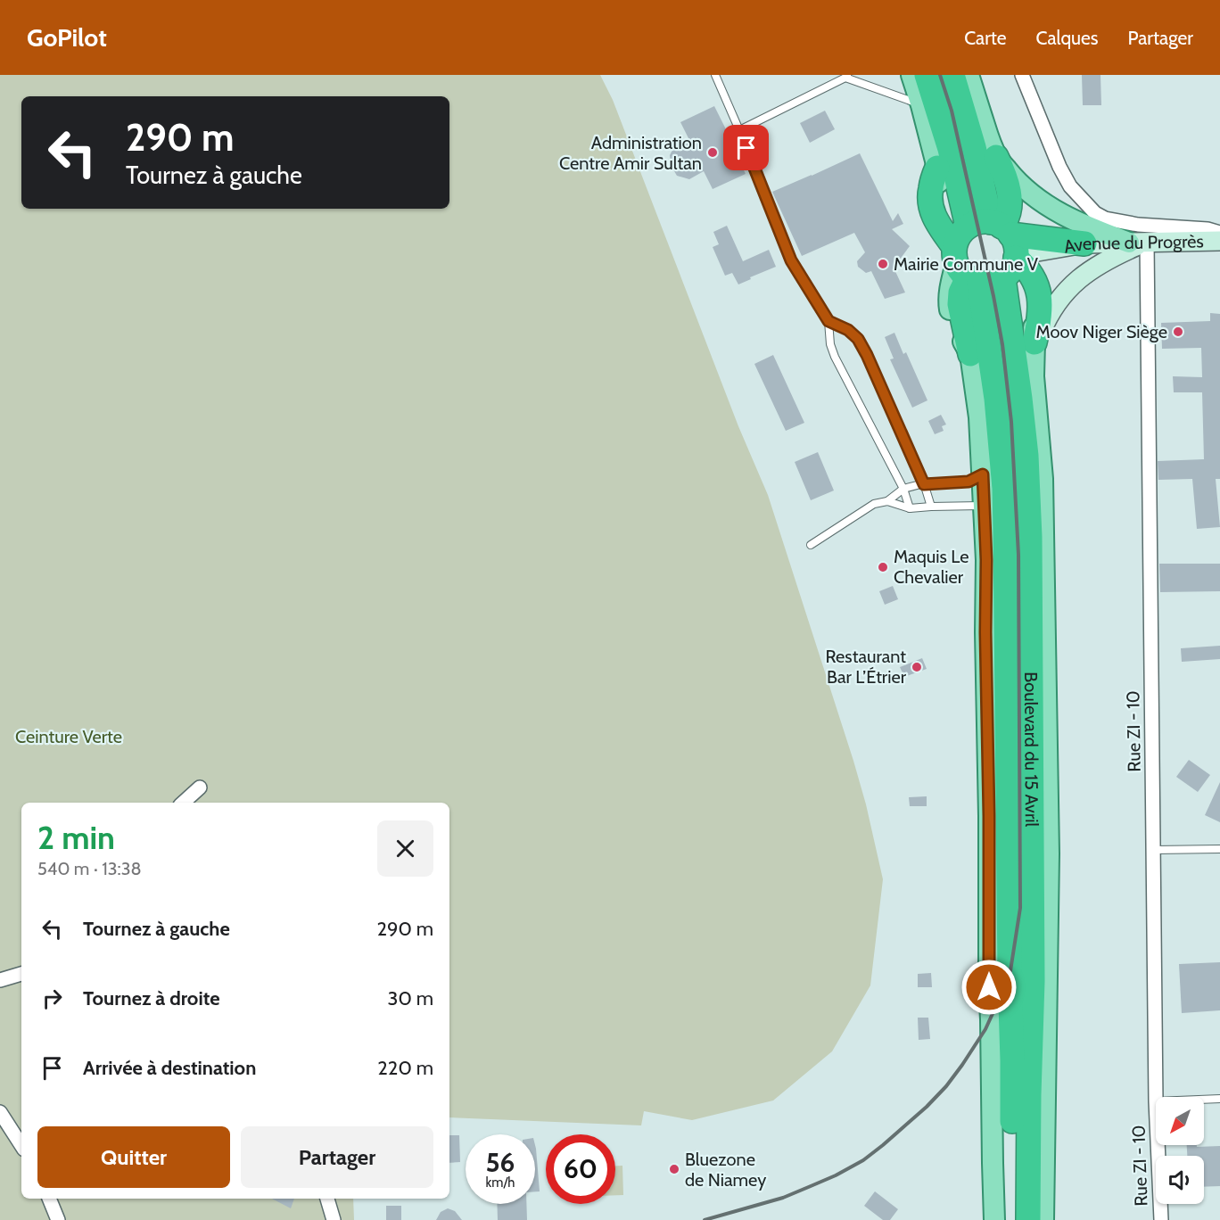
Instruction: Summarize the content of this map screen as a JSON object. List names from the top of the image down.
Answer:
{
  "streets": {
    "highway": ["Boulevard du 15 Avril"],
    "street": ["Avenue du Progrès", "Rue ZI - 10"]
  },
  "crossings": [
    ["Avenue du Progrès", "Rue ZI - 10"],
    ["Avenue du Progrès", "Boulevard du 15 Avril"]
  ],
  "parks": ["Ceinture Verte"],
  "places": [
    "Administration Centre Amir Sultan",
    "Mairie Commune V",
    "Moov Niger Siège",
    "Maquis Le Chevalier",
    "Restaurant Bar L’Étrier",
    "Bluezone de Niamey"
  ],
  "north": "bottom left",
  "page": {
    "header": "GoPilot",
    "nav": ["Carte", "Calques", "Partager"],
    "turn": ["290 m", "Tournez à gauche"],
    "heading": ["2 min", "540 m · 13:38"],
    "list": [
      {
        "name": "Tournez à gauche",
        "value": "290 m"
      },
      {
        "name": "Tournez à droite",
        "value": "30 m"
      },
      {
        "name": "Arrivée à destination",
        "value": "220 m"
      }
    ],
    "buttons": ["Quitter", "Partager"],
    "speed": "56 km/h",
    "limit": "60"
  }
}
